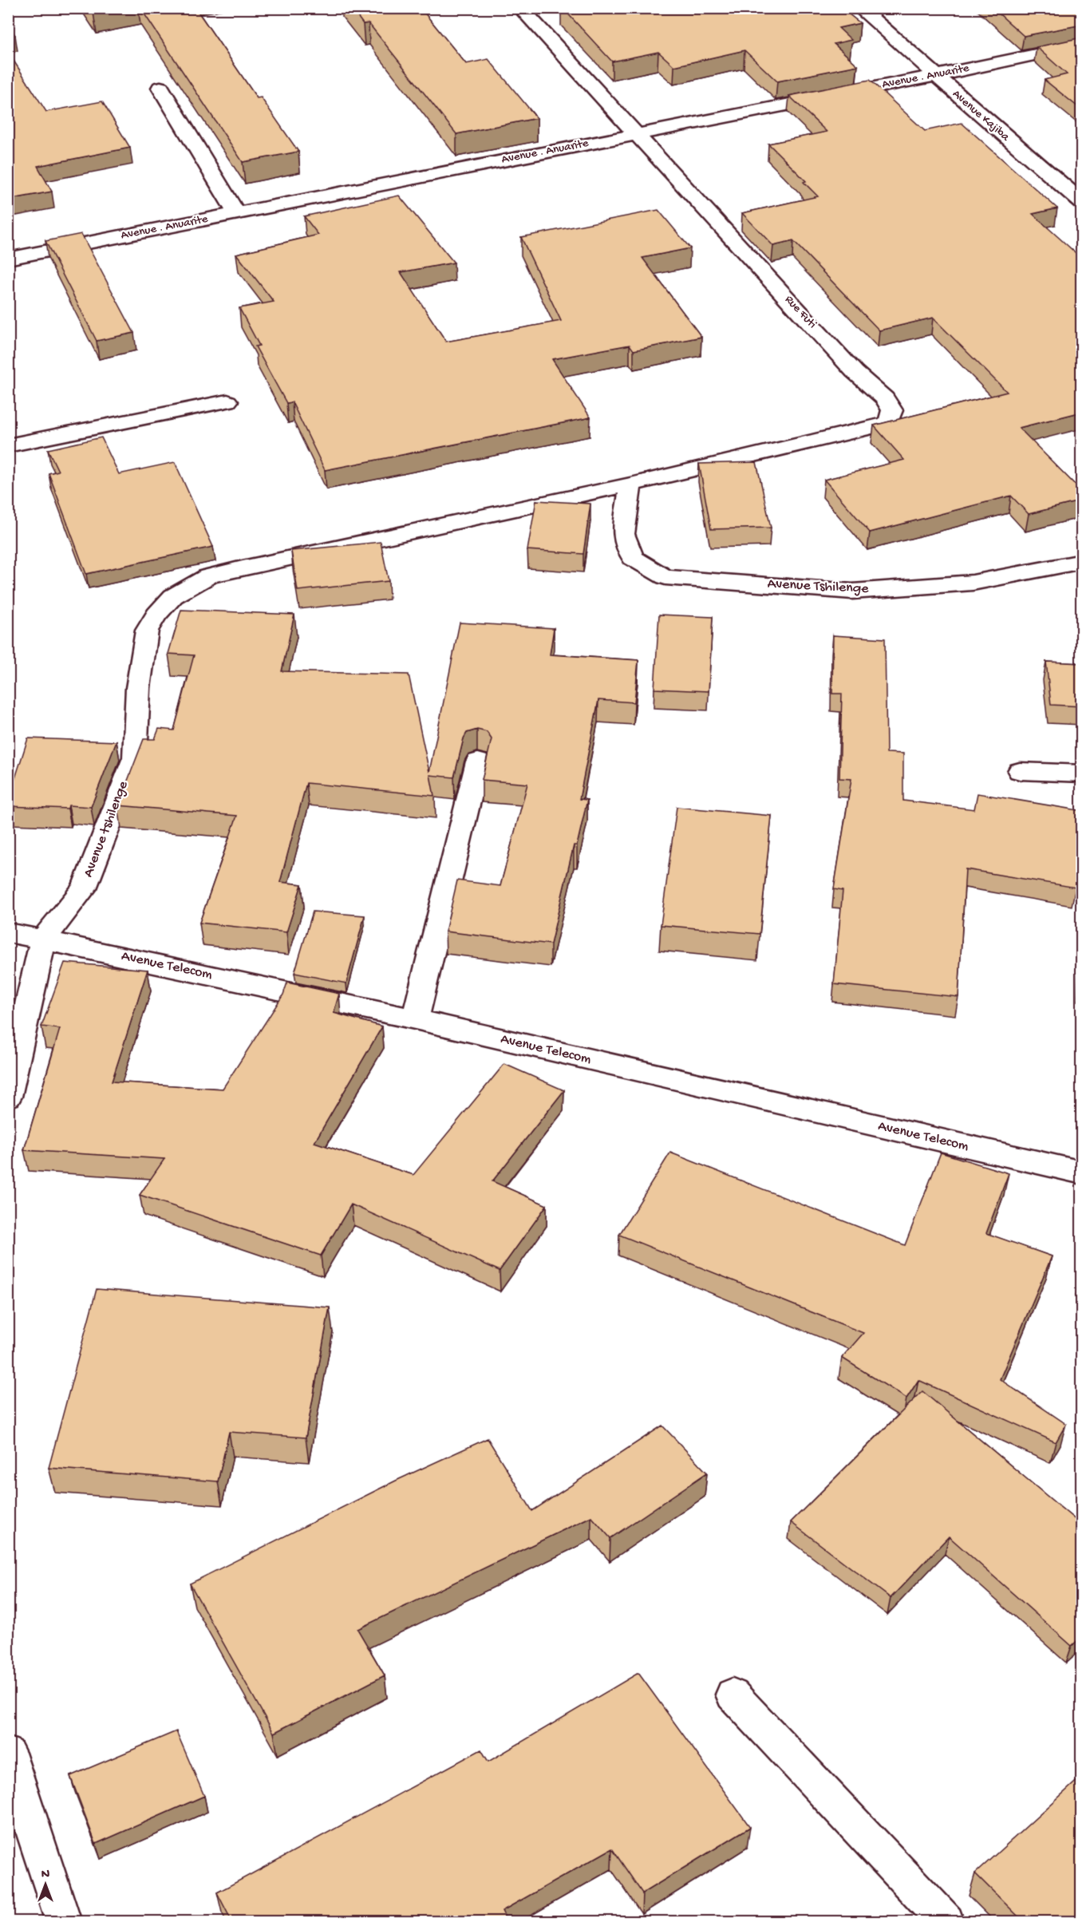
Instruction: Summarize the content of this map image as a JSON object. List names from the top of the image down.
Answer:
{
  "streets": {
    "street": [
      "Avenue . Anuarite",
      "Avenue Kajiba",
      "Rue Futi",
      "Avenue Tshilenge",
      "Avenue tshilenge",
      "Avenue Telecom"
    ]
  },
  "crossings": [
    ["Avenue . Anuarite", "Avenue Kajiba"],
    ["Avenue . Anuarite", "Rue Futi"],
    ["Rue Futi", "Avenue Tshilenge"],
    ["Rue Futi", "Avenue tshilenge"],
    ["Avenue Tshilenge", "Avenue tshilenge"],
    ["Avenue tshilenge", "Avenue Telecom"]
  ],
  "north": "top"
}
